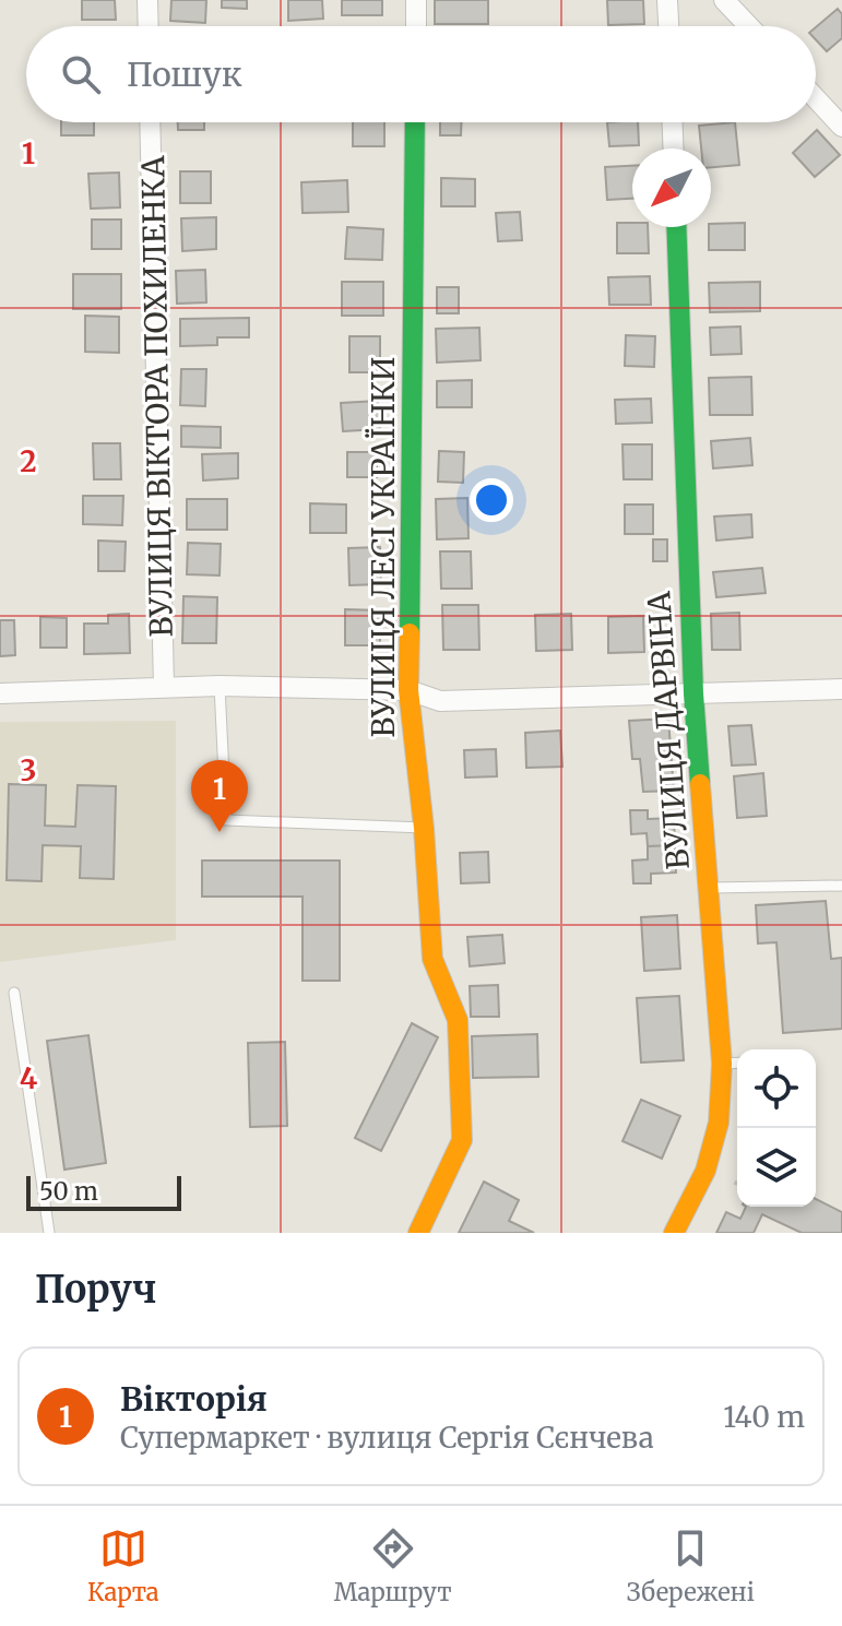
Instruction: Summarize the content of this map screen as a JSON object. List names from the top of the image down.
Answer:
{
  "streets": {
    "street": ["ВУЛИЦЯ ВІКТОРА ПОХИЛЕНКА", "ВУЛИЦЯ ЛЕСІ УКРАЇНКИ", "ВУЛИЦЯ ДАРВІНА"]
  },
  "scale_bar": "50 m",
  "north": "bottom left",
  "page": {
    "search": "Пошук",
    "pins": "1",
    "scale": "50 m",
    "heading": "Поруч",
    "list": [
      {
        "mark": "1",
        "name": "Вікторія",
        "note": "Супермаркет · вулиця Сергія Сєнчева",
        "value": "140 m"
      }
    ],
    "nav": ["Карта", "Маршрут", "Збережені"]
  },
  "grid": {
    "rows": [
      "1",
      "2",
      "3",
      "4"
    ]
  }
}
